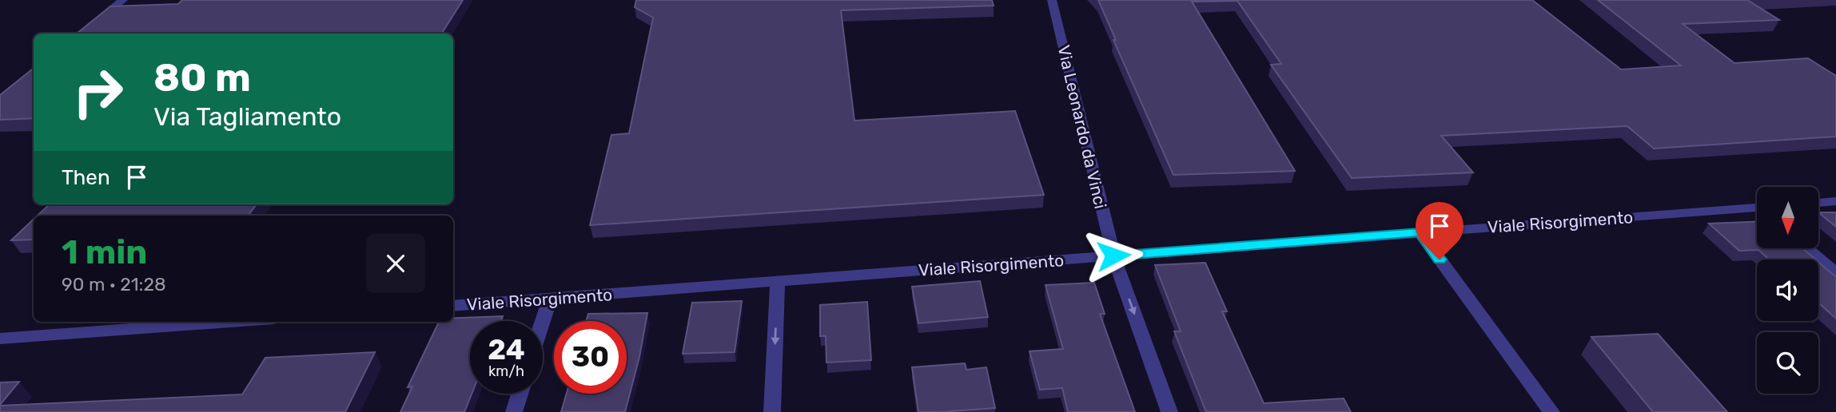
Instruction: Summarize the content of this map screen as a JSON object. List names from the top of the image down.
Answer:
{
  "streets": {
    "street": ["Via Leonardo da Vinci", "Viale Risorgimento"]
  },
  "crossings": [
    ["Via Leonardo da Vinci", "Viale Risorgimento"]
  ],
  "one_way": ["Via Leonardo da Vinci"],
  "north": "bottom",
  "page": {
    "turn": ["80 m", "Via Tagliamento"],
    "then": "Then",
    "heading": ["1 min", "90 m · 21:28"],
    "speed": "24 km/h",
    "limit": "30"
  }
}
